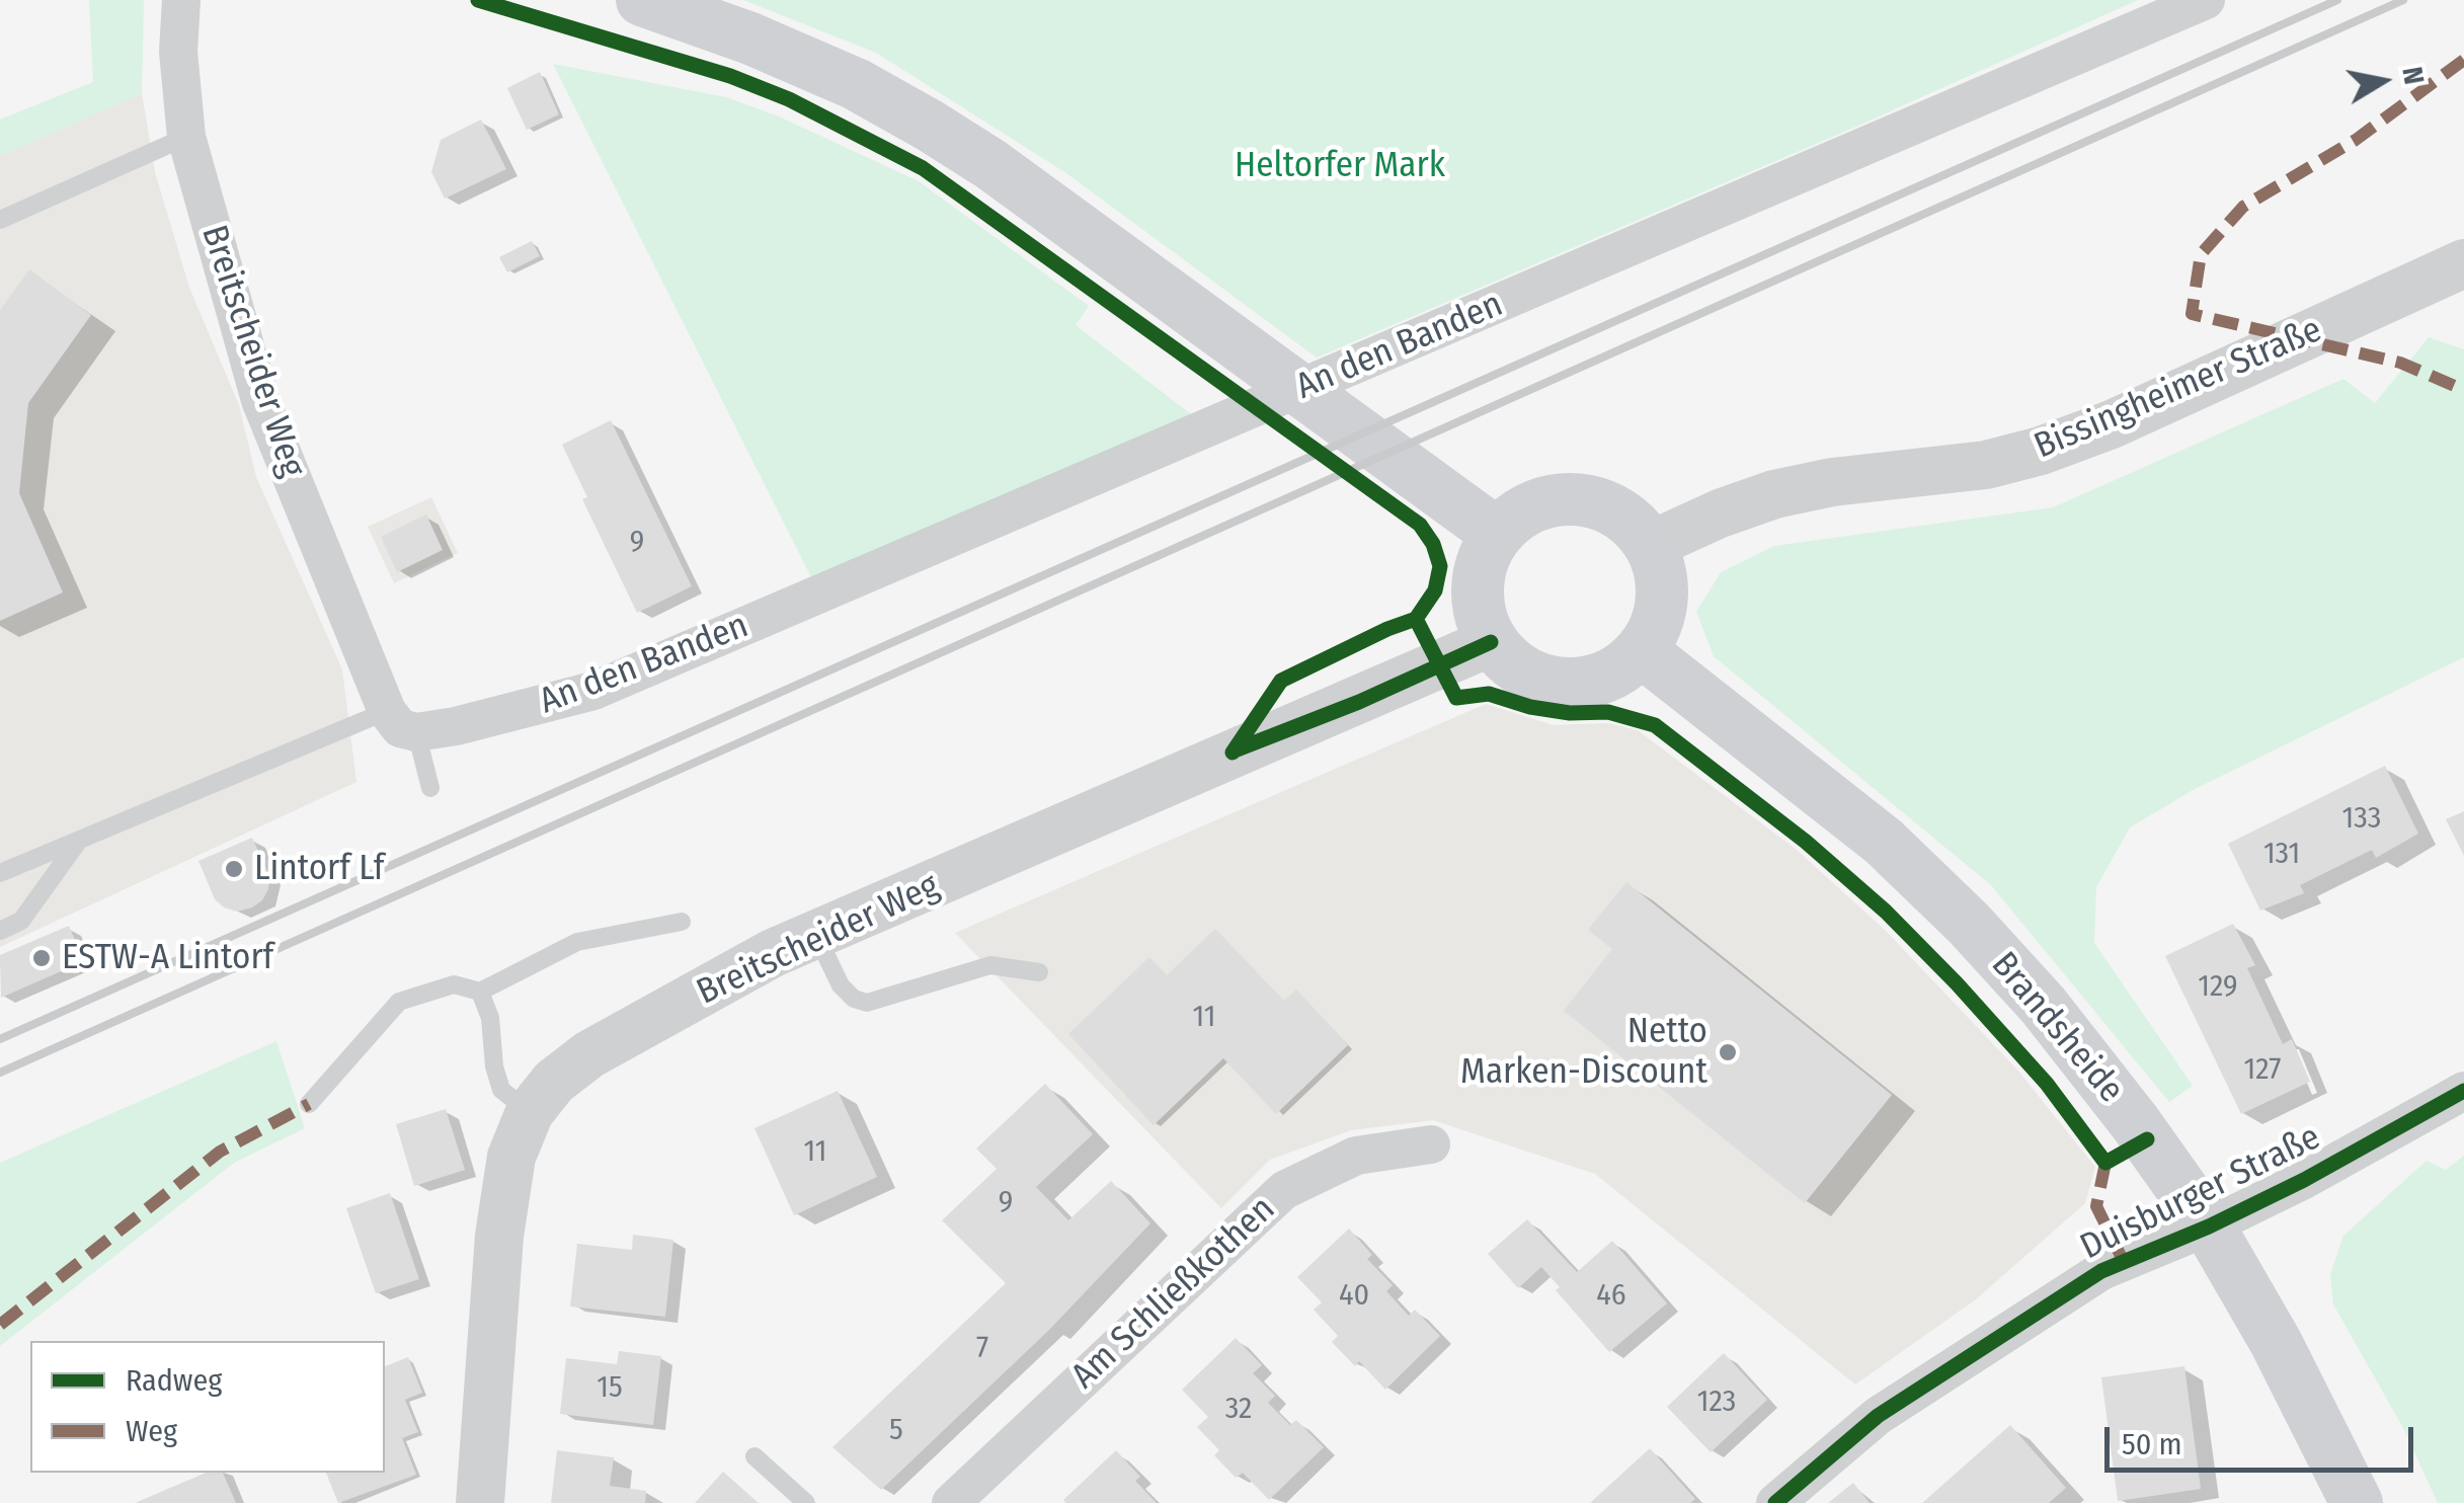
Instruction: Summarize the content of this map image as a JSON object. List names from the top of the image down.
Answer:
{
  "streets": {
    "main road": ["Brandsheide"],
    "street": [
      "An den Banden",
      "Breitscheider Weg",
      "Bissingheimer Straße",
      "Duisburger Straße",
      "Am Schließkothen"
    ]
  },
  "crossings": [
    ["An den Banden", "Breitscheider Weg"],
    ["Breitscheider Weg", "Bissingheimer Straße"],
    ["Breitscheider Weg", "Brandsheide"],
    ["Bissingheimer Straße", "Brandsheide"],
    ["Brandsheide", "Duisburger Straße"]
  ],
  "parks": ["Heltorfer Mark"],
  "places": ["Lintorf Lf", "ESTW-A Lintorf", "Netto Marken-Discount"],
  "house_numbers": [
    "9",
    "133",
    "131",
    "129",
    "11",
    "127",
    "11",
    "9",
    "40",
    "46",
    "7",
    "15",
    "123",
    "32",
    "5"
  ],
  "legend": ["Radweg", "Weg"],
  "scale_bar": "50 m",
  "north": "right"
}
